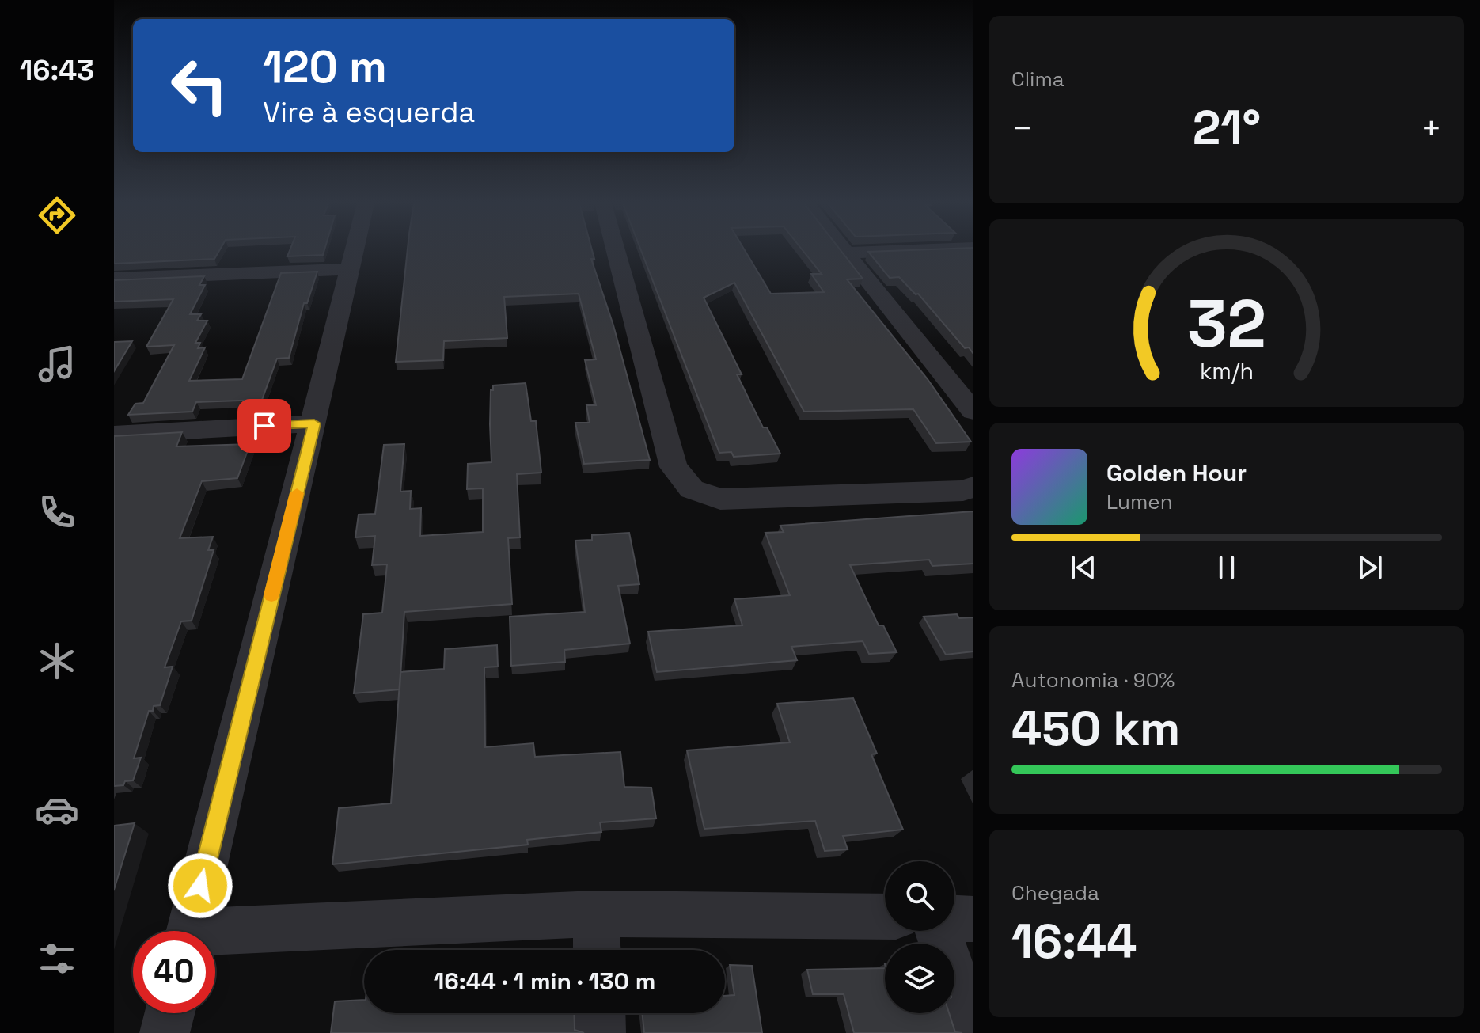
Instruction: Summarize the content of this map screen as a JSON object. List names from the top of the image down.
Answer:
{
  "page": {
    "tabs": "16:43",
    "tile": [
      "Clima",
      ["Autonomia · 90%", "450 km"],
      ["Chegada", "16:44"]
    ],
    "turn": ["120 m", "Vire à esquerda"],
    "heat": ["−", "21°", "+"],
    "song": ["Golden Hour", "Lumen"],
    "limit": "40",
    "trip": "16:44 · 1 min · 130 m",
    "gauge": ["32", "km/h"]
  }
}
